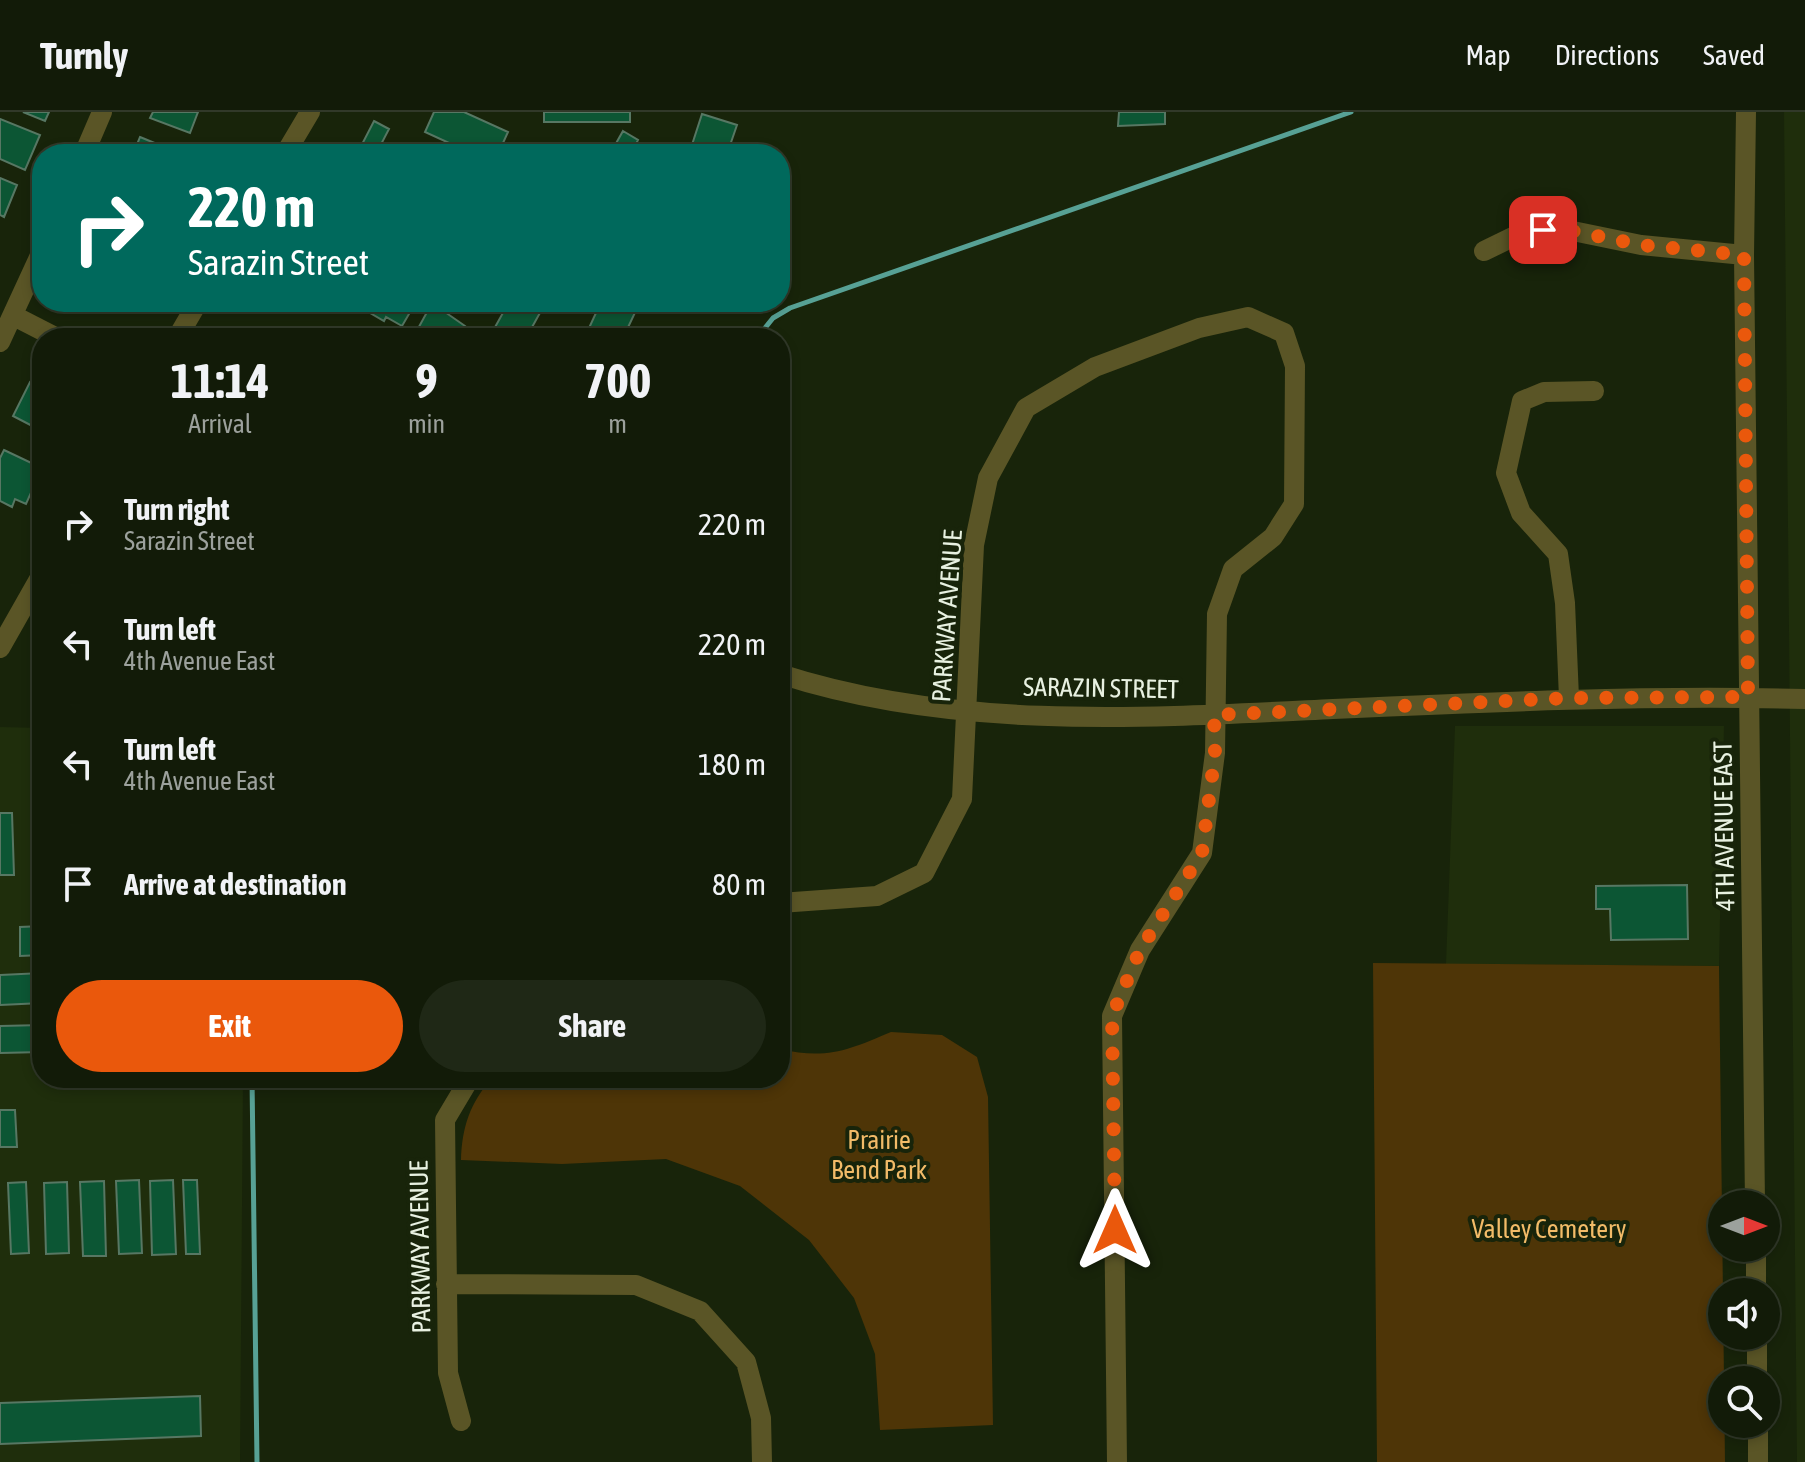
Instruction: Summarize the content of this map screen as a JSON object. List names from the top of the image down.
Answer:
{
  "streets": {
    "street": ["PARKWAY AVENUE", "SARAZIN STREET", "4TH AVENUE EAST"]
  },
  "crossings": [
    ["PARKWAY AVENUE", "SARAZIN STREET"],
    ["SARAZIN STREET", "4TH AVENUE EAST"]
  ],
  "parks": ["Prairie Bend Park", "Valley Cemetery"],
  "north": "right",
  "page": {
    "header": "Turnly",
    "nav": ["Map", "Directions", "Saved"],
    "turn": ["220 m", "Sarazin Street"],
    "eta": [
      "11:14",
      "Arrival",
      "9",
      "min",
      "700",
      "m"
    ],
    "list": [
      {
        "name": "Turn right",
        "note": "Sarazin Street",
        "value": "220 m"
      },
      {
        "name": "Turn left",
        "note": "4th Avenue East",
        "value": "220 m"
      },
      {
        "name": "Turn left",
        "note": "4th Avenue East",
        "value": "180 m"
      },
      {
        "name": "Arrive at destination",
        "value": "80 m"
      }
    ],
    "buttons": ["Exit", "Share"]
  }
}
